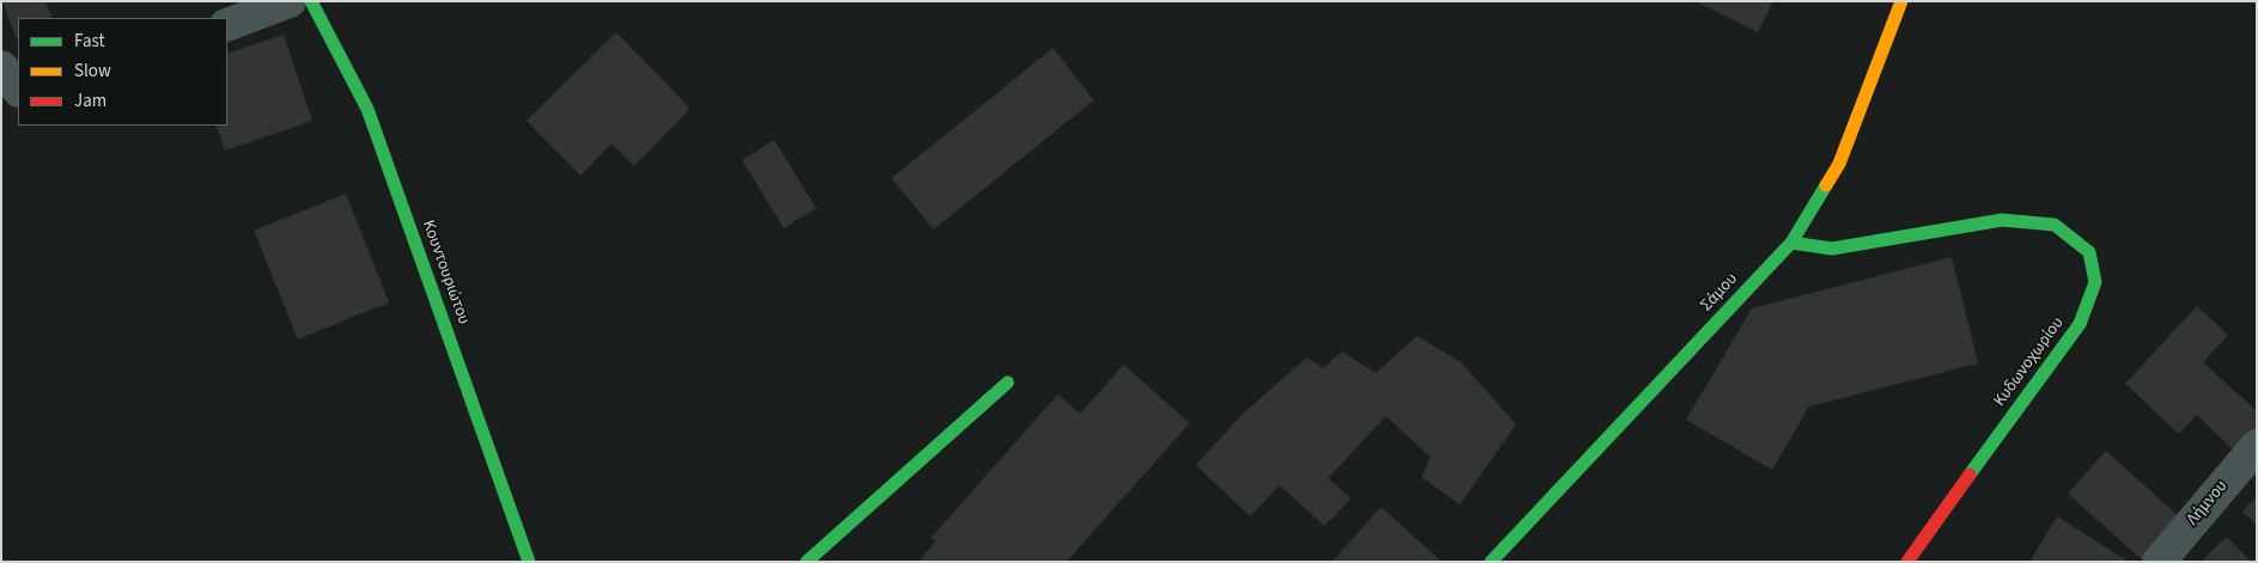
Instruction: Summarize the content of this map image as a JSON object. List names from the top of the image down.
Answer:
{
  "streets": {
    "street": [
      "Κουντουριώτου",
      "Σάμου",
      "Κυδωνοχωρίου",
      "Λήμνου"
    ]
  },
  "crossings": [
    ["Σάμου", "Κυδωνοχωρίου"]
  ],
  "legend": ["Fast", "Slow", "Jam"]
}
